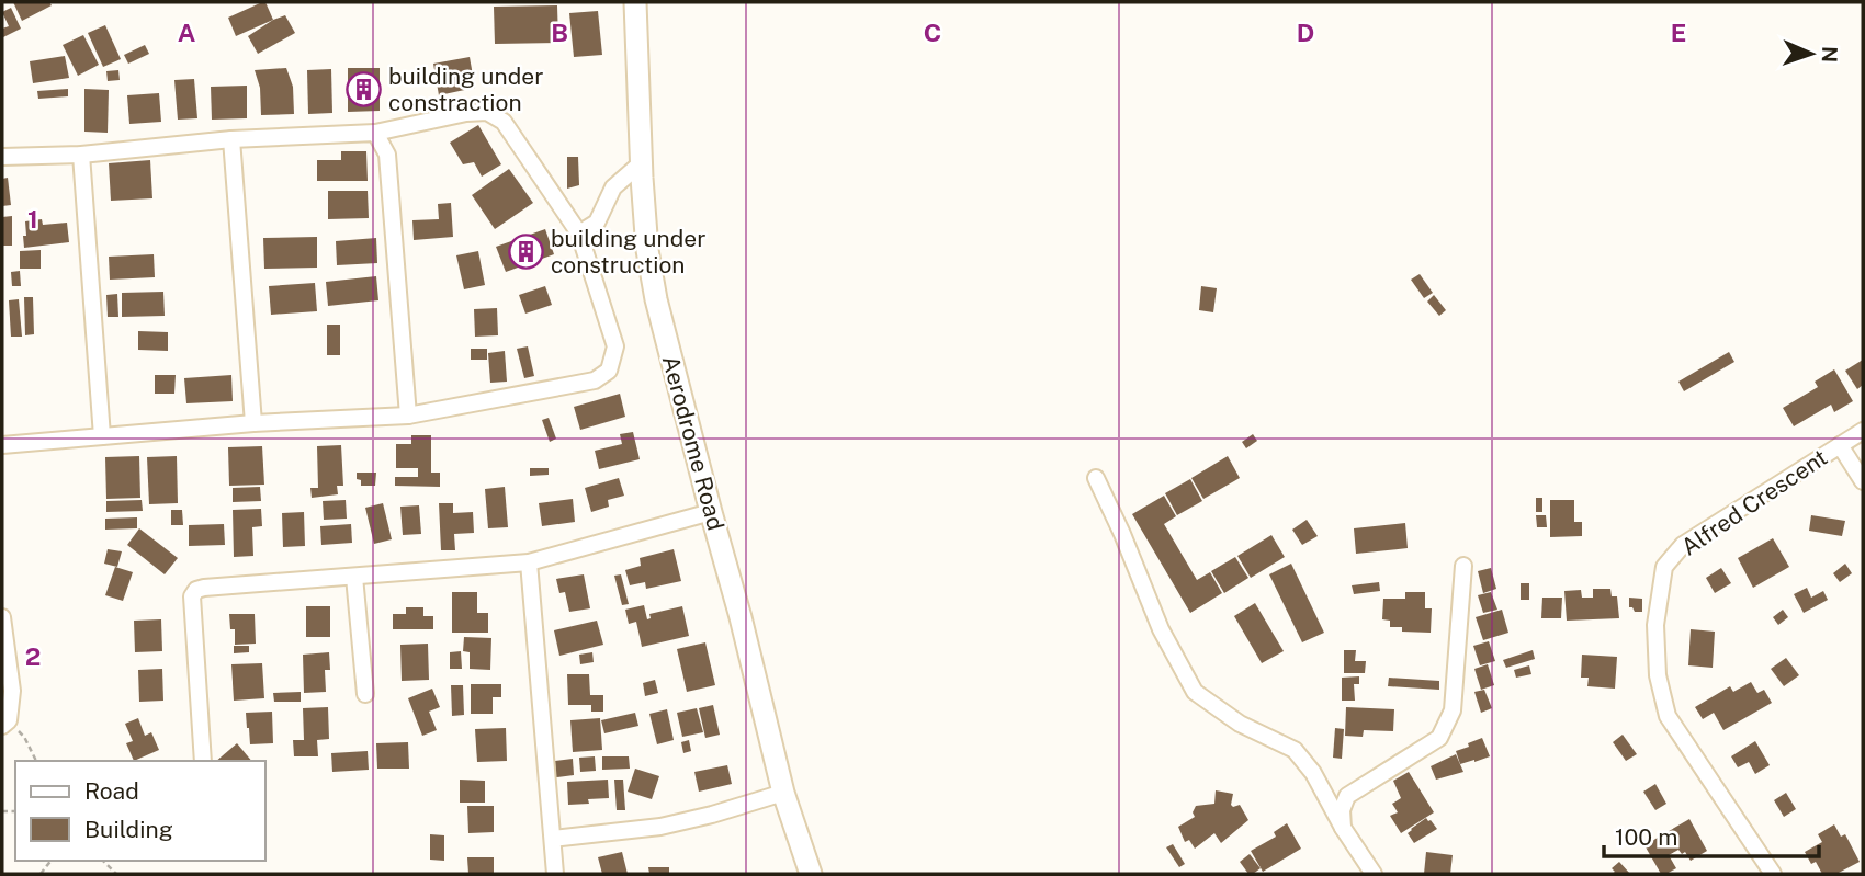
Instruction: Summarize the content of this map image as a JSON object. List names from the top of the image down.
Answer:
{
  "streets": {
    "street": ["Aerodrome Road", "Alfred Crescent"]
  },
  "places": {
    "building": ["building under constraction", "building under construction"]
  },
  "legend": ["Road", "Building"],
  "scale_bar": "100 m",
  "north": "right",
  "grid": {
    "columns": [
      "A",
      "B",
      "C",
      "D",
      "E"
    ],
    "rows": ["1", "2"]
  }
}
